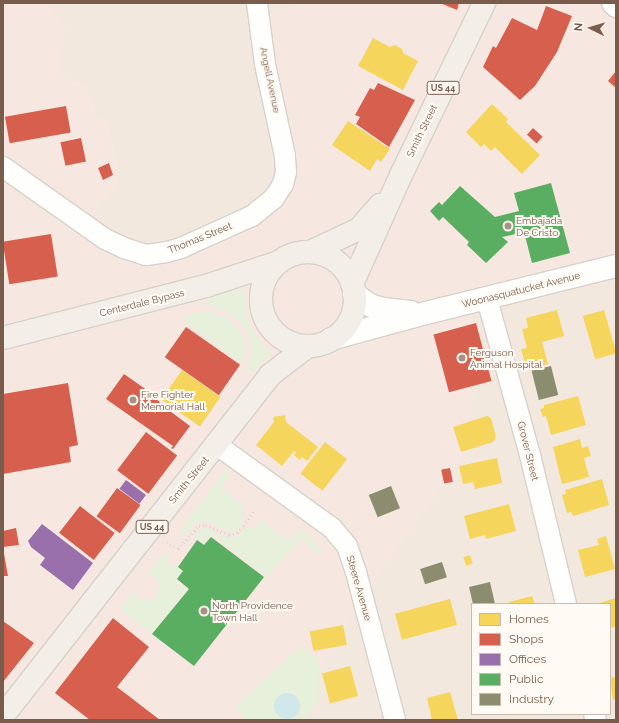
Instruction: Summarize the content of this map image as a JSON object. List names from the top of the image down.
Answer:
{
  "streets": {
    "main road": ["US 44", "Smith Street", "Centerdale Bypass"],
    "street": [
      "Angell Avenue",
      "Thomas Street",
      "Woonasquatucket Avenue",
      "Grover Street",
      "Steere Avenue"
    ]
  },
  "crossings": [
    ["Angell Avenue", "Thomas Street"],
    ["Smith Street", "Woonasquatucket Avenue"],
    ["Smith Street", "Centerdale Bypass"],
    ["Smith Street", "Steere Avenue"],
    ["Woonasquatucket Avenue", "Centerdale Bypass"],
    ["Woonasquatucket Avenue", "Grover Street"]
  ],
  "places": [
    "Embajada De Cristo",
    "Ferguson Animal Hospital",
    "Fire Fighter Memorial Hall",
    "North Providence Town Hall"
  ],
  "legend": [
    "Homes",
    "Shops",
    "Offices",
    "Public",
    "Industry"
  ],
  "north": "left"
}
